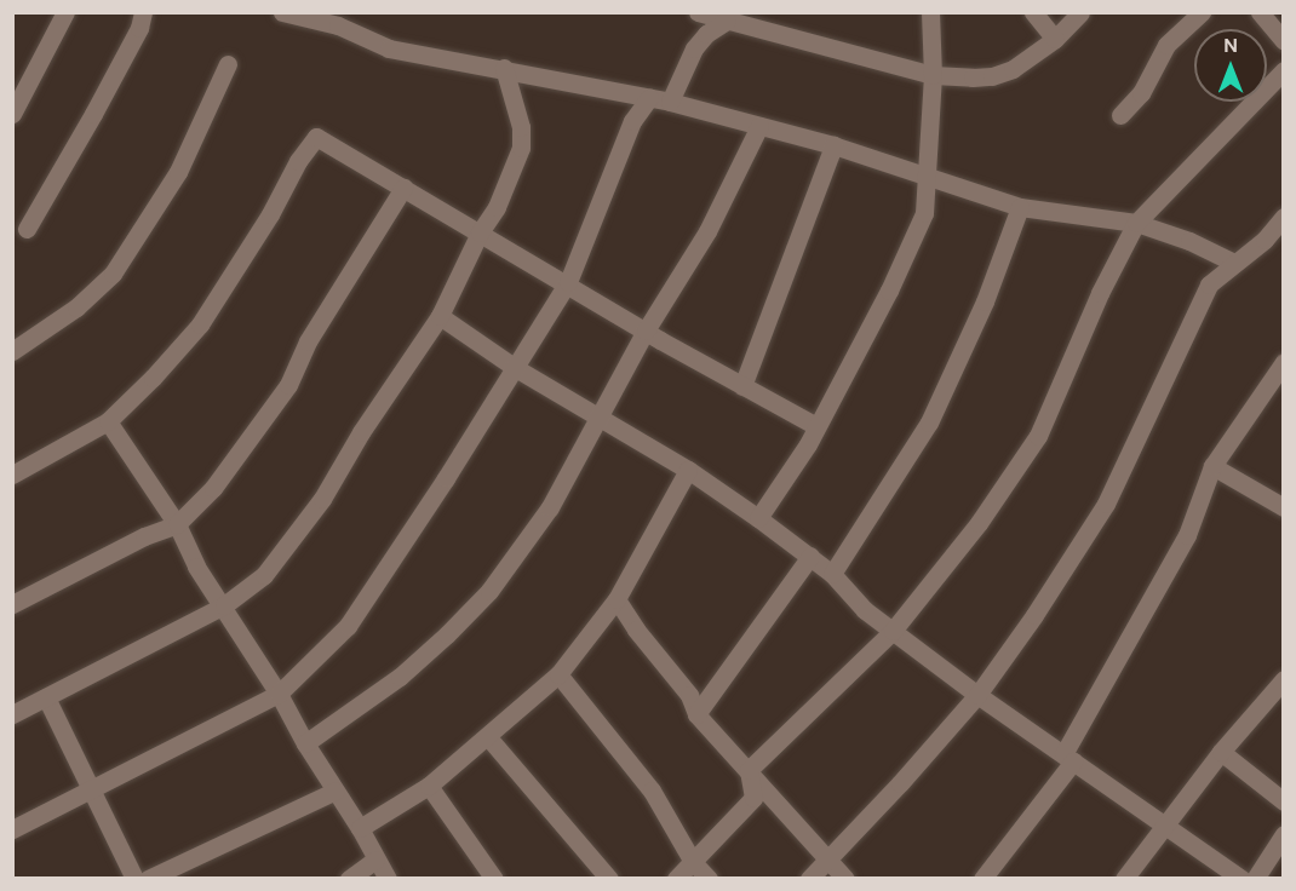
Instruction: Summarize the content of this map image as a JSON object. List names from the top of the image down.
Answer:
{
  "north": "top"
}
